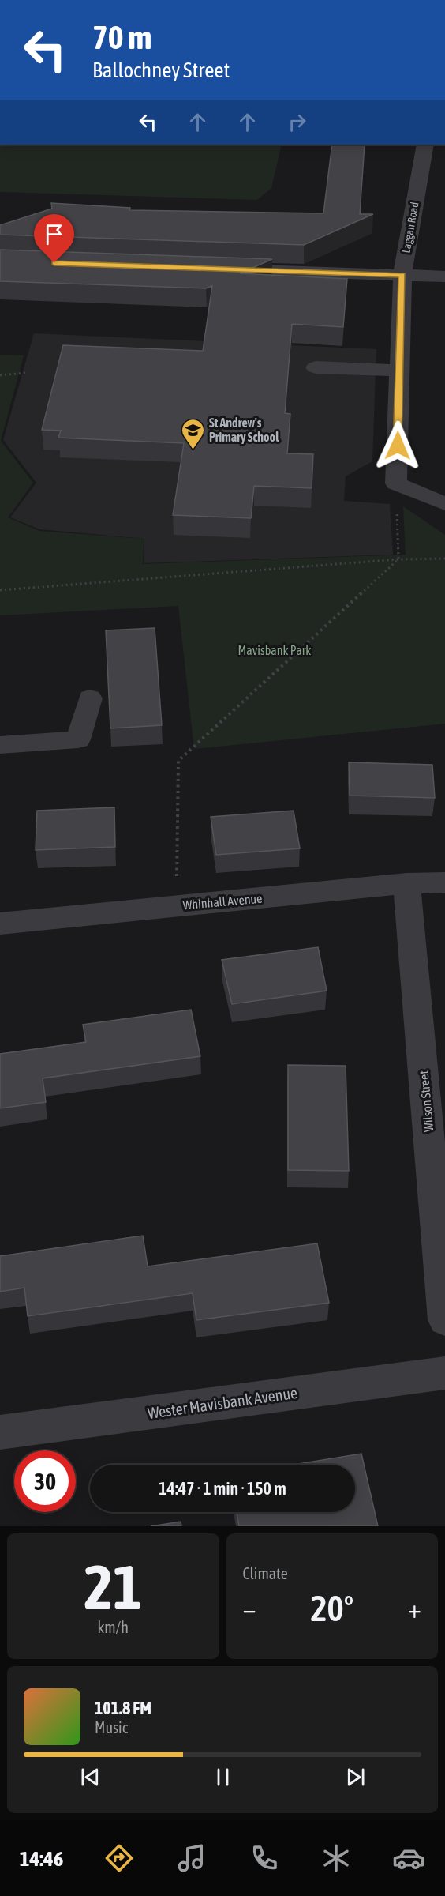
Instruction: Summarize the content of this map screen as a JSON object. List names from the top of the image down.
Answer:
{
  "streets": {
    "street": [
      "Laggan Road",
      "Whinhall Avenue",
      "Wilson Street",
      "Wester Mavisbank Avenue"
    ]
  },
  "crossings": [
    ["Whinhall Avenue", "Wilson Street"]
  ],
  "parks": ["Mavisbank Park"],
  "places": {
    "school or university": ["St Andrew's Primary School"]
  },
  "page": {
    "turn": ["70 m", "Ballochney Street"],
    "limit": "30",
    "trip": "14:47 · 1 min · 150 m",
    "tile": [
      ["21", "km/h"],
      "Climate"
    ],
    "heat": ["−", "20°", "+"],
    "song": ["101.8 FM", "Music"],
    "tabs": "14:46"
  }
}
